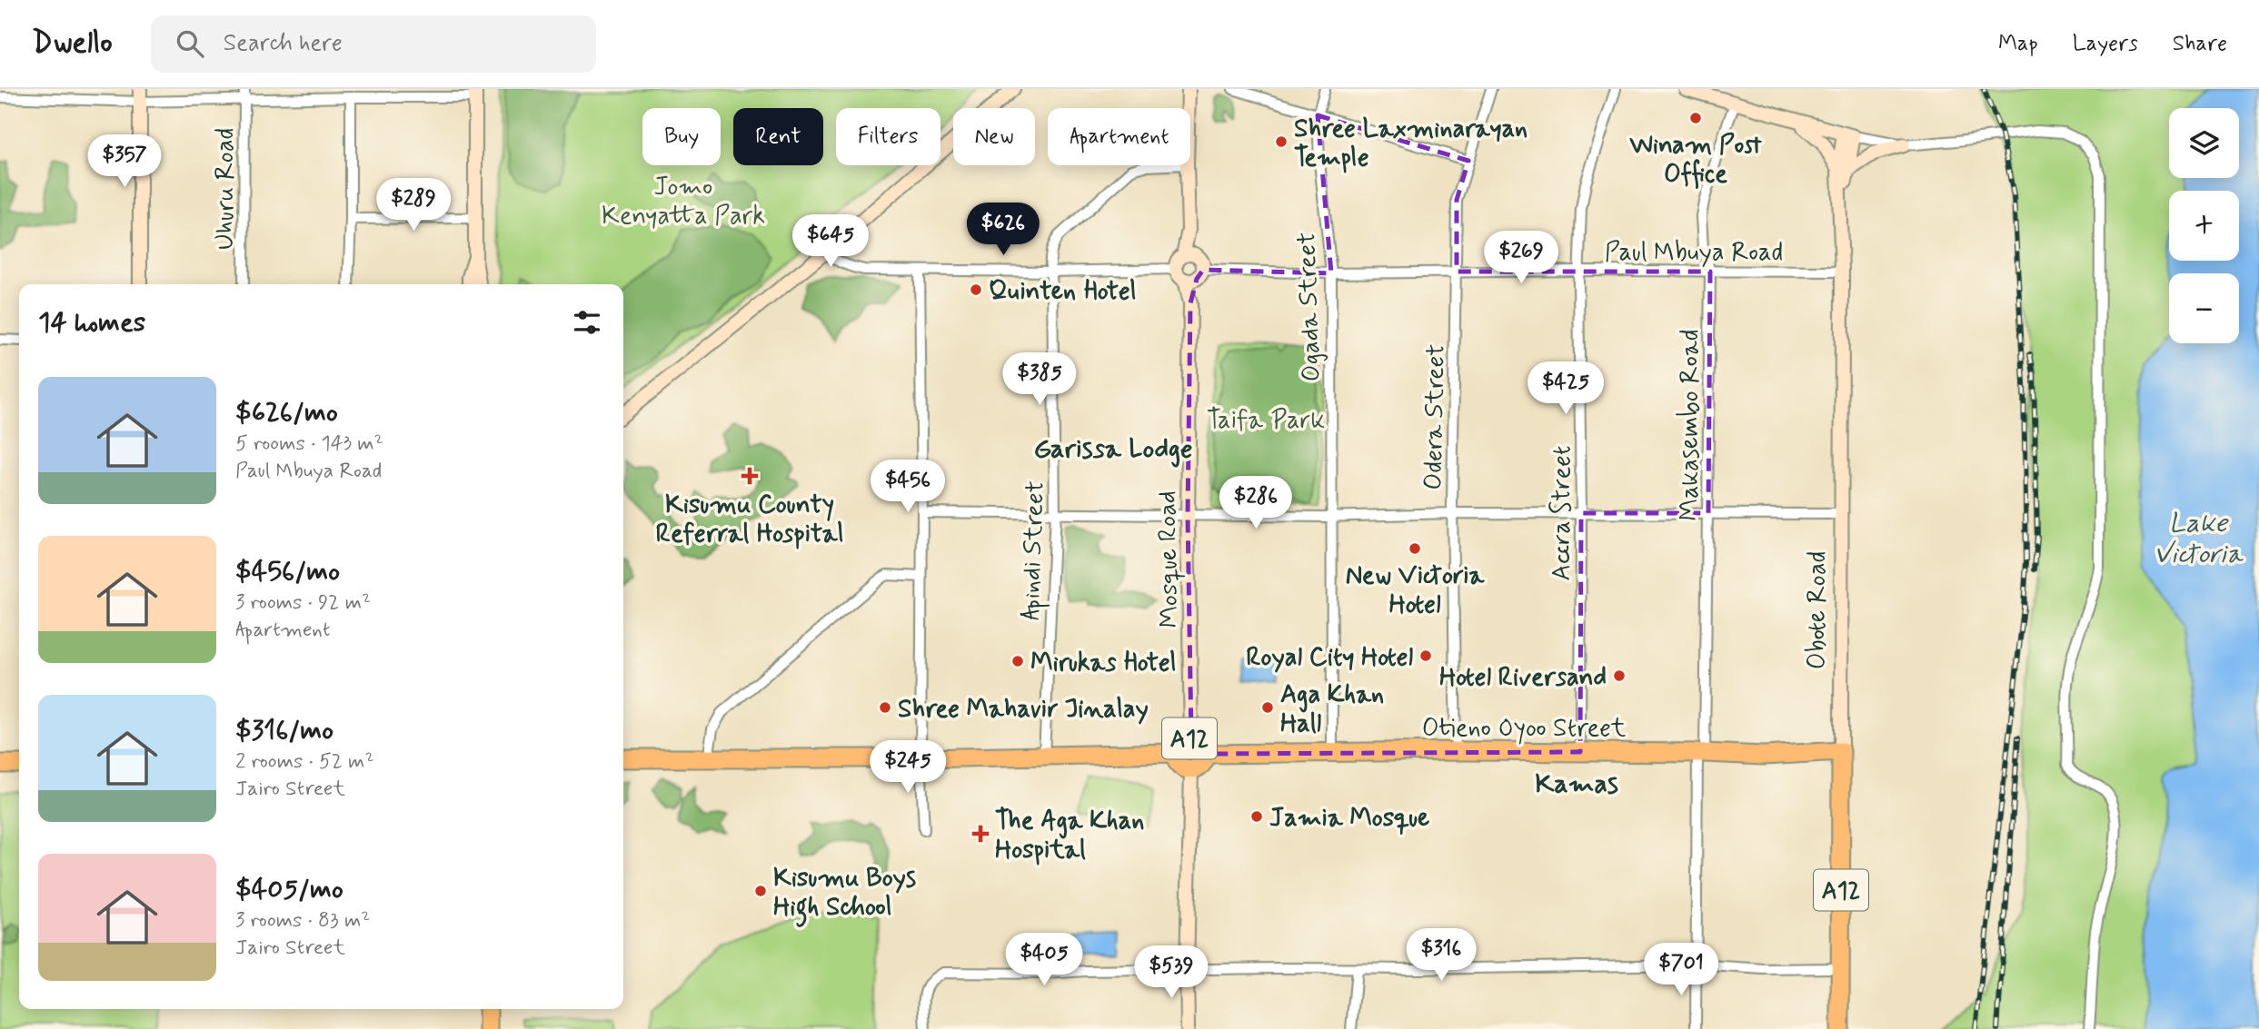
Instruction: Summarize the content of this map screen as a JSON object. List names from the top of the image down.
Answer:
{
  "streets": {
    "highway": ["Obote Road", "Otieno Oyoo Street", "A12"],
    "main road": ["Mosque Road"],
    "street": [
      "Uhuru Road",
      "Paul Mbuya Road",
      "Ogada Street",
      "Odera Street",
      "Makasembo Road",
      "Accra Street",
      "Apindi Street"
    ]
  },
  "crossings": [
    ["Paul Mbuya Road", "Ogada Street"],
    ["Paul Mbuya Road", "Odera Street"],
    ["Paul Mbuya Road", "Makasembo Road"],
    ["Paul Mbuya Road", "Accra Street"],
    ["Paul Mbuya Road", "Mosque Road"],
    ["Paul Mbuya Road", "Obote Road"],
    ["Ogada Street", "Otieno Oyoo Street"],
    ["Odera Street", "Otieno Oyoo Street"],
    ["Makasembo Road", "Otieno Oyoo Street"],
    ["Accra Street", "Otieno Oyoo Street"],
    ["Apindi Street", "A12"],
    ["Mosque Road", "Otieno Oyoo Street"],
    ["Mosque Road", "A12"],
    ["Obote Road", "Otieno Oyoo Street"],
    ["Otieno Oyoo Street", "A12"]
  ],
  "districts": ["Garissa Lodge", "Kamas"],
  "water": ["Lake Victoria"],
  "parks": ["Jomo Kenyatta Park", "Taifa Park"],
  "places": {
    "other": [
      "Winam Post Office",
      "Shree Laxminarayan Temple",
      "Quinten Hotel",
      "New Victoria Hotel",
      "Royal City Hotel",
      "Mirukas Hotel",
      "Hotel Riversand",
      "Shree Mahavir Jinalay",
      "Aga Khan Hall",
      "Jamia Mosque",
      "Kisumu Boys High School"
    ],
    "health": ["Kisumu County Referral Hospital", "The Aga Khan Hospital"]
  },
  "page": {
    "header": "Dwello",
    "search": "Search here",
    "nav": ["Map", "Layers", "Share"],
    "map_buttons": ["+", "−"],
    "chip": [
      "Buy",
      "Rent",
      "Filters",
      "New",
      "Apartment"
    ],
    "price": [
      "$357",
      "$289",
      "$626",
      "$645",
      "$269",
      "$385",
      "$425",
      "$456",
      "$286",
      "$245",
      "$316",
      "$405",
      "$701",
      "$539"
    ],
    "heading": "14 homes",
    "list": [
      {
        "name": "$626/mo",
        "note": "5 rooms · 143 m² · Paul Mbuya Road"
      },
      {
        "name": "$456/mo",
        "note": "3 rooms · 92 m² · Apartment"
      },
      {
        "name": "$316/mo",
        "note": "2 rooms · 52 m² · Jairo Street"
      },
      {
        "name": "$405/mo",
        "note": "3 rooms · 83 m² · Jairo Street"
      }
    ]
  }
}
